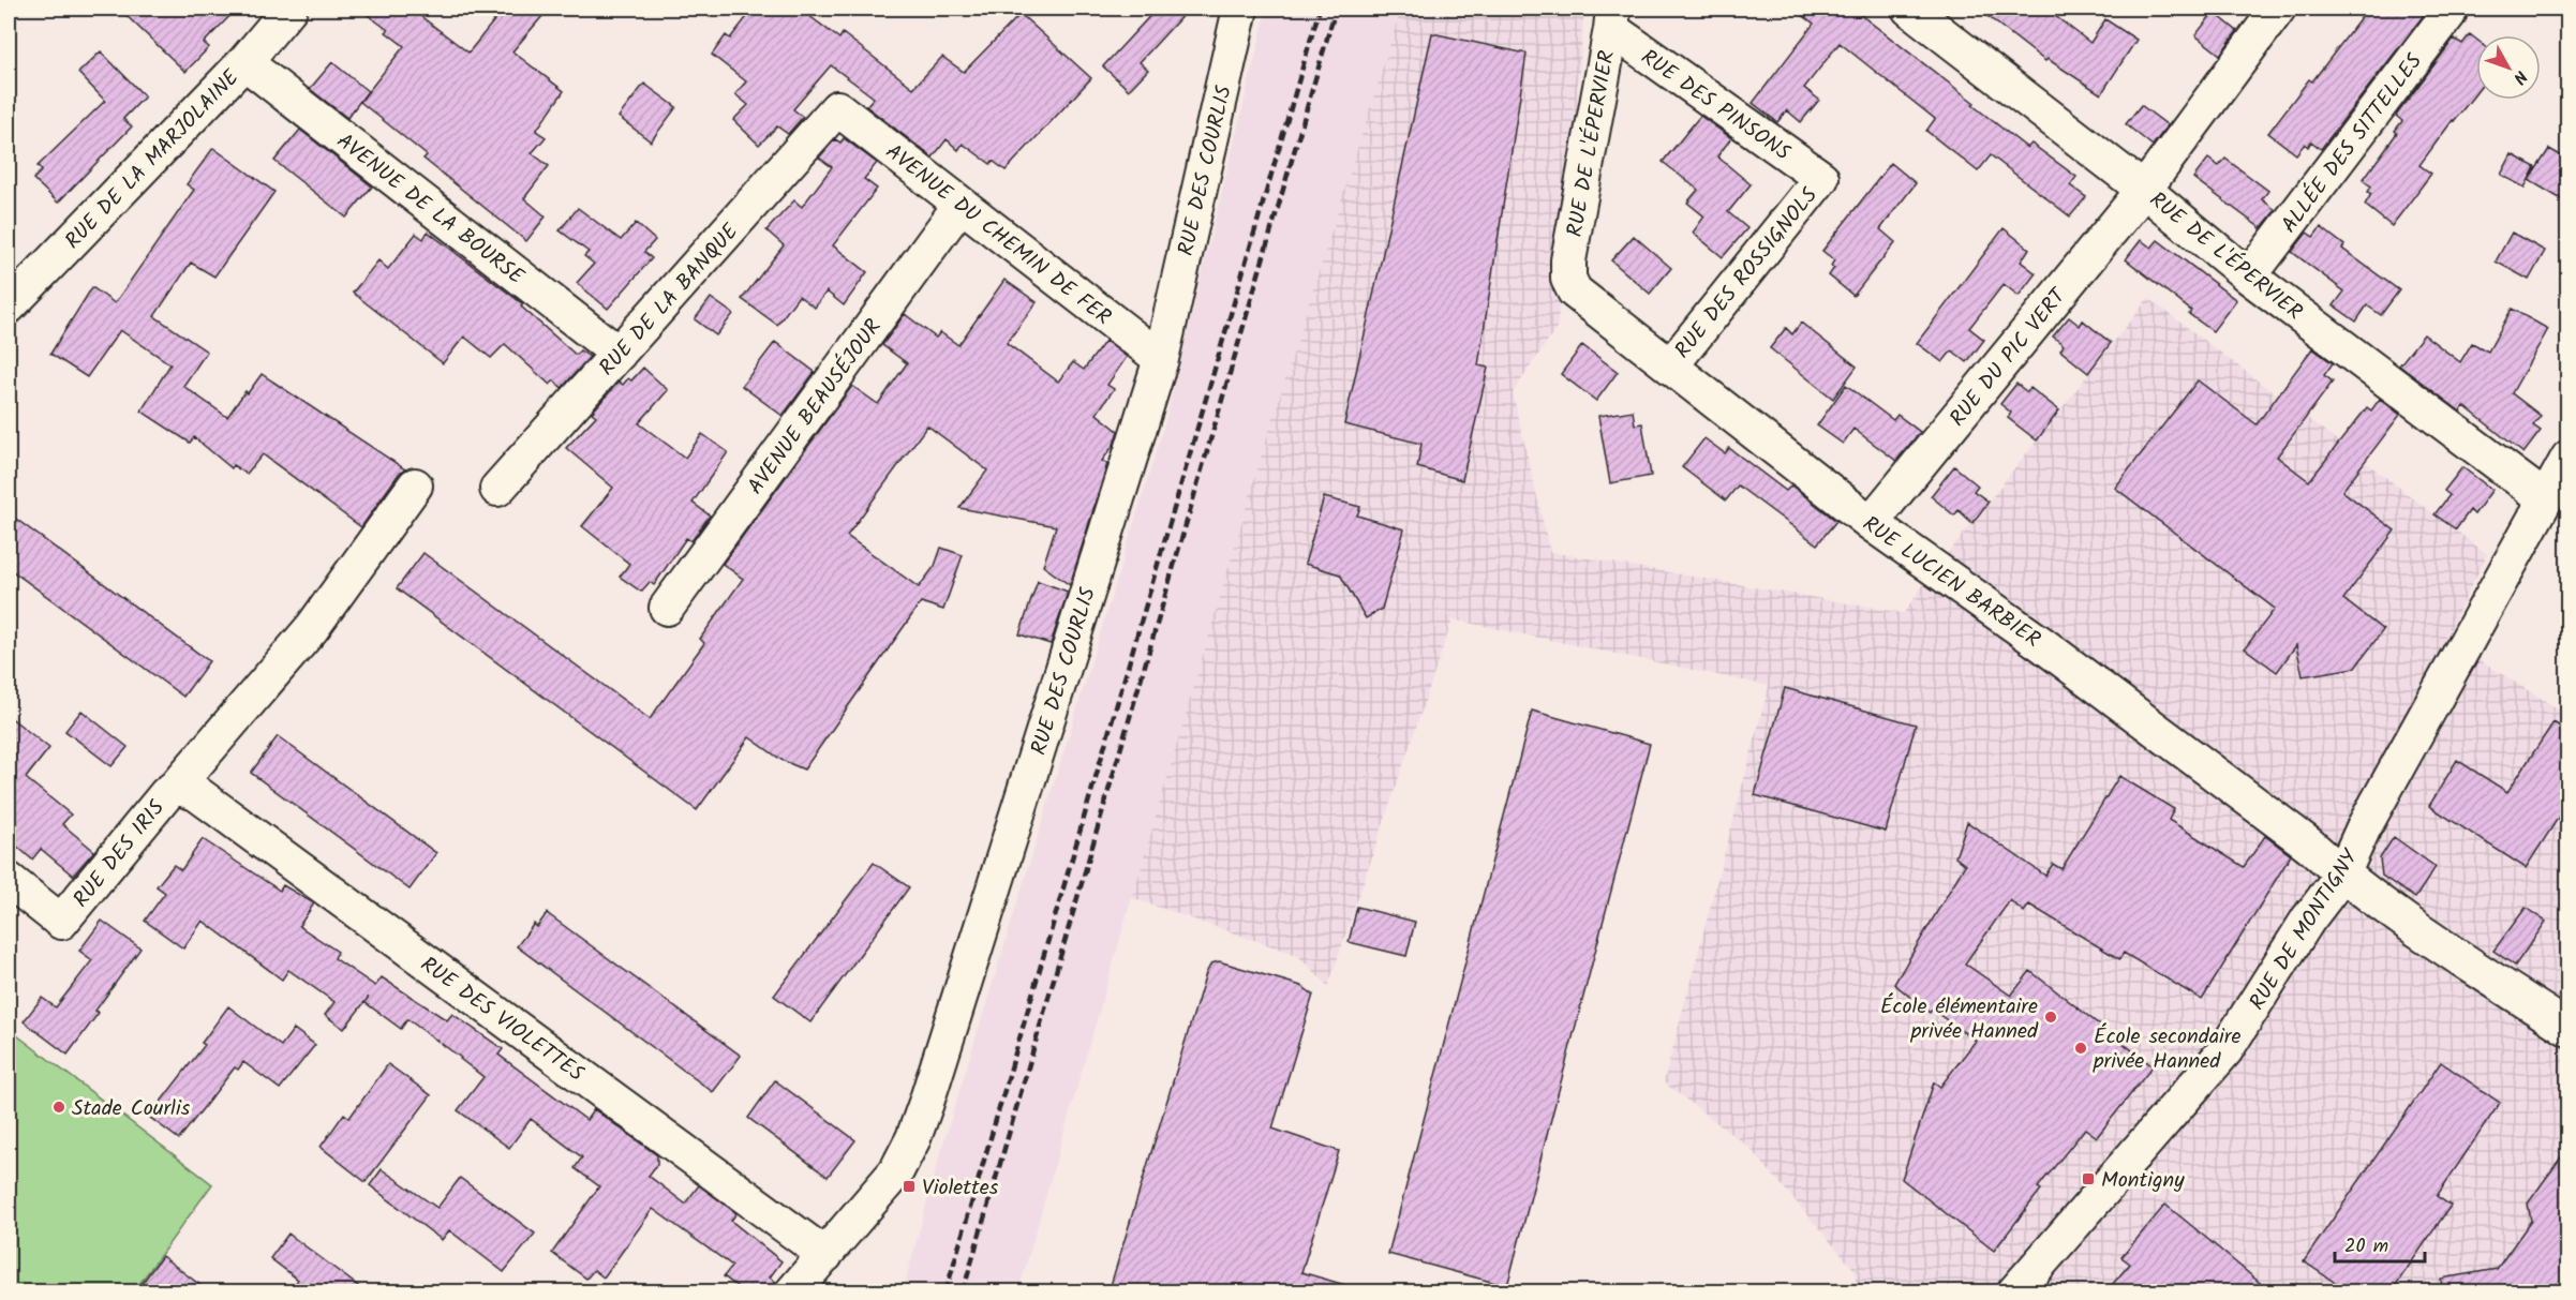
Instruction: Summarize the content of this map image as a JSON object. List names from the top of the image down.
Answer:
{
  "streets": {
    "street": [
      "RUE DES PINSONS",
      "ALLÉE DES SITTELLES",
      "RUE DE L'ÉPERVIER",
      "RUE DE LA MARJOLAINE",
      "RUE DES COURLIS",
      "AVENUE DE LA BOURSE",
      "AVENUE DU CHEMIN DE FER",
      "RUE DES ROSSIGNOLS",
      "RUE DE LA BANQUE",
      "RUE DU PIC VERT",
      "AVENUE BEAUSÉJOUR",
      "RUE LUCIEN BARBIER",
      "RUE DES IRIS",
      "RUE DE MONTIGNY",
      "RUE DES VIOLETTES"
    ]
  },
  "crossings": [
    ["RUE DES PINSONS", "RUE DE L'ÉPERVIER"],
    ["RUE DES PINSONS", "RUE DES ROSSIGNOLS"],
    ["ALLÉE DES SITTELLES", "RUE DE L'ÉPERVIER"],
    ["RUE DE L'ÉPERVIER", "RUE DU PIC VERT"],
    ["RUE DE L'ÉPERVIER", "RUE LUCIEN BARBIER"],
    ["RUE DE L'ÉPERVIER", "RUE DE MONTIGNY"],
    ["RUE DE LA MARJOLAINE", "AVENUE DE LA BOURSE"],
    ["RUE DES COURLIS", "AVENUE DU CHEMIN DE FER"],
    ["RUE DES COURLIS", "RUE DES VIOLETTES"],
    ["AVENUE DE LA BOURSE", "RUE DE LA BANQUE"],
    ["AVENUE DU CHEMIN DE FER", "RUE DE LA BANQUE"],
    ["AVENUE DU CHEMIN DE FER", "AVENUE BEAUSÉJOUR"],
    ["RUE DES ROSSIGNOLS", "RUE LUCIEN BARBIER"],
    ["RUE DU PIC VERT", "RUE LUCIEN BARBIER"],
    ["RUE LUCIEN BARBIER", "RUE DE MONTIGNY"],
    ["RUE DES IRIS", "RUE DES VIOLETTES"]
  ],
  "places": {
    "other": ["École élémentaire privée Hanned", "École secondaire privée Hanned", "Stade Courlis"],
    "transit": ["Montigny", "Violettes"]
  },
  "scale_bar": "20 m",
  "north": "bottom right"
}
